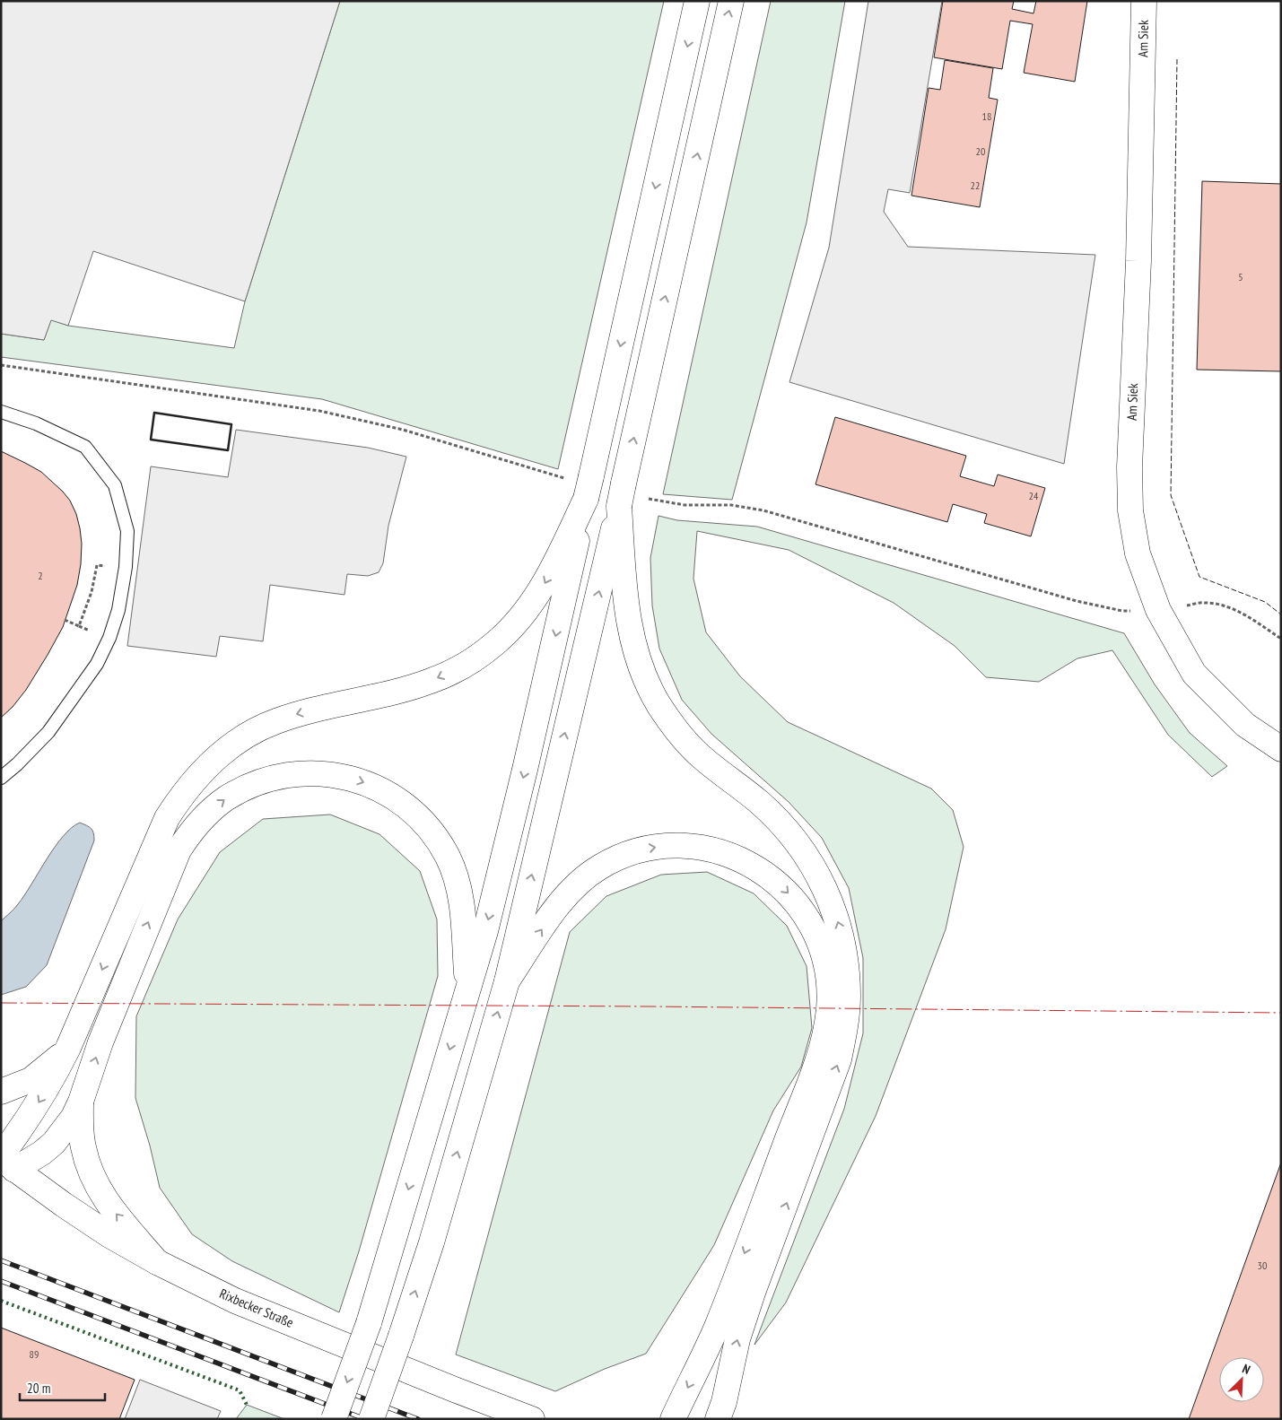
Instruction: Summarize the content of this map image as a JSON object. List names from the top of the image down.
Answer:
{
  "streets": {
    "main road": ["Am Siek", "Rixbecker Straße"]
  },
  "house_numbers": [
    "18",
    "20",
    "22",
    "5",
    "24",
    "2",
    "30",
    "89"
  ],
  "scale_bar": "20 m",
  "north": "top right"
}
